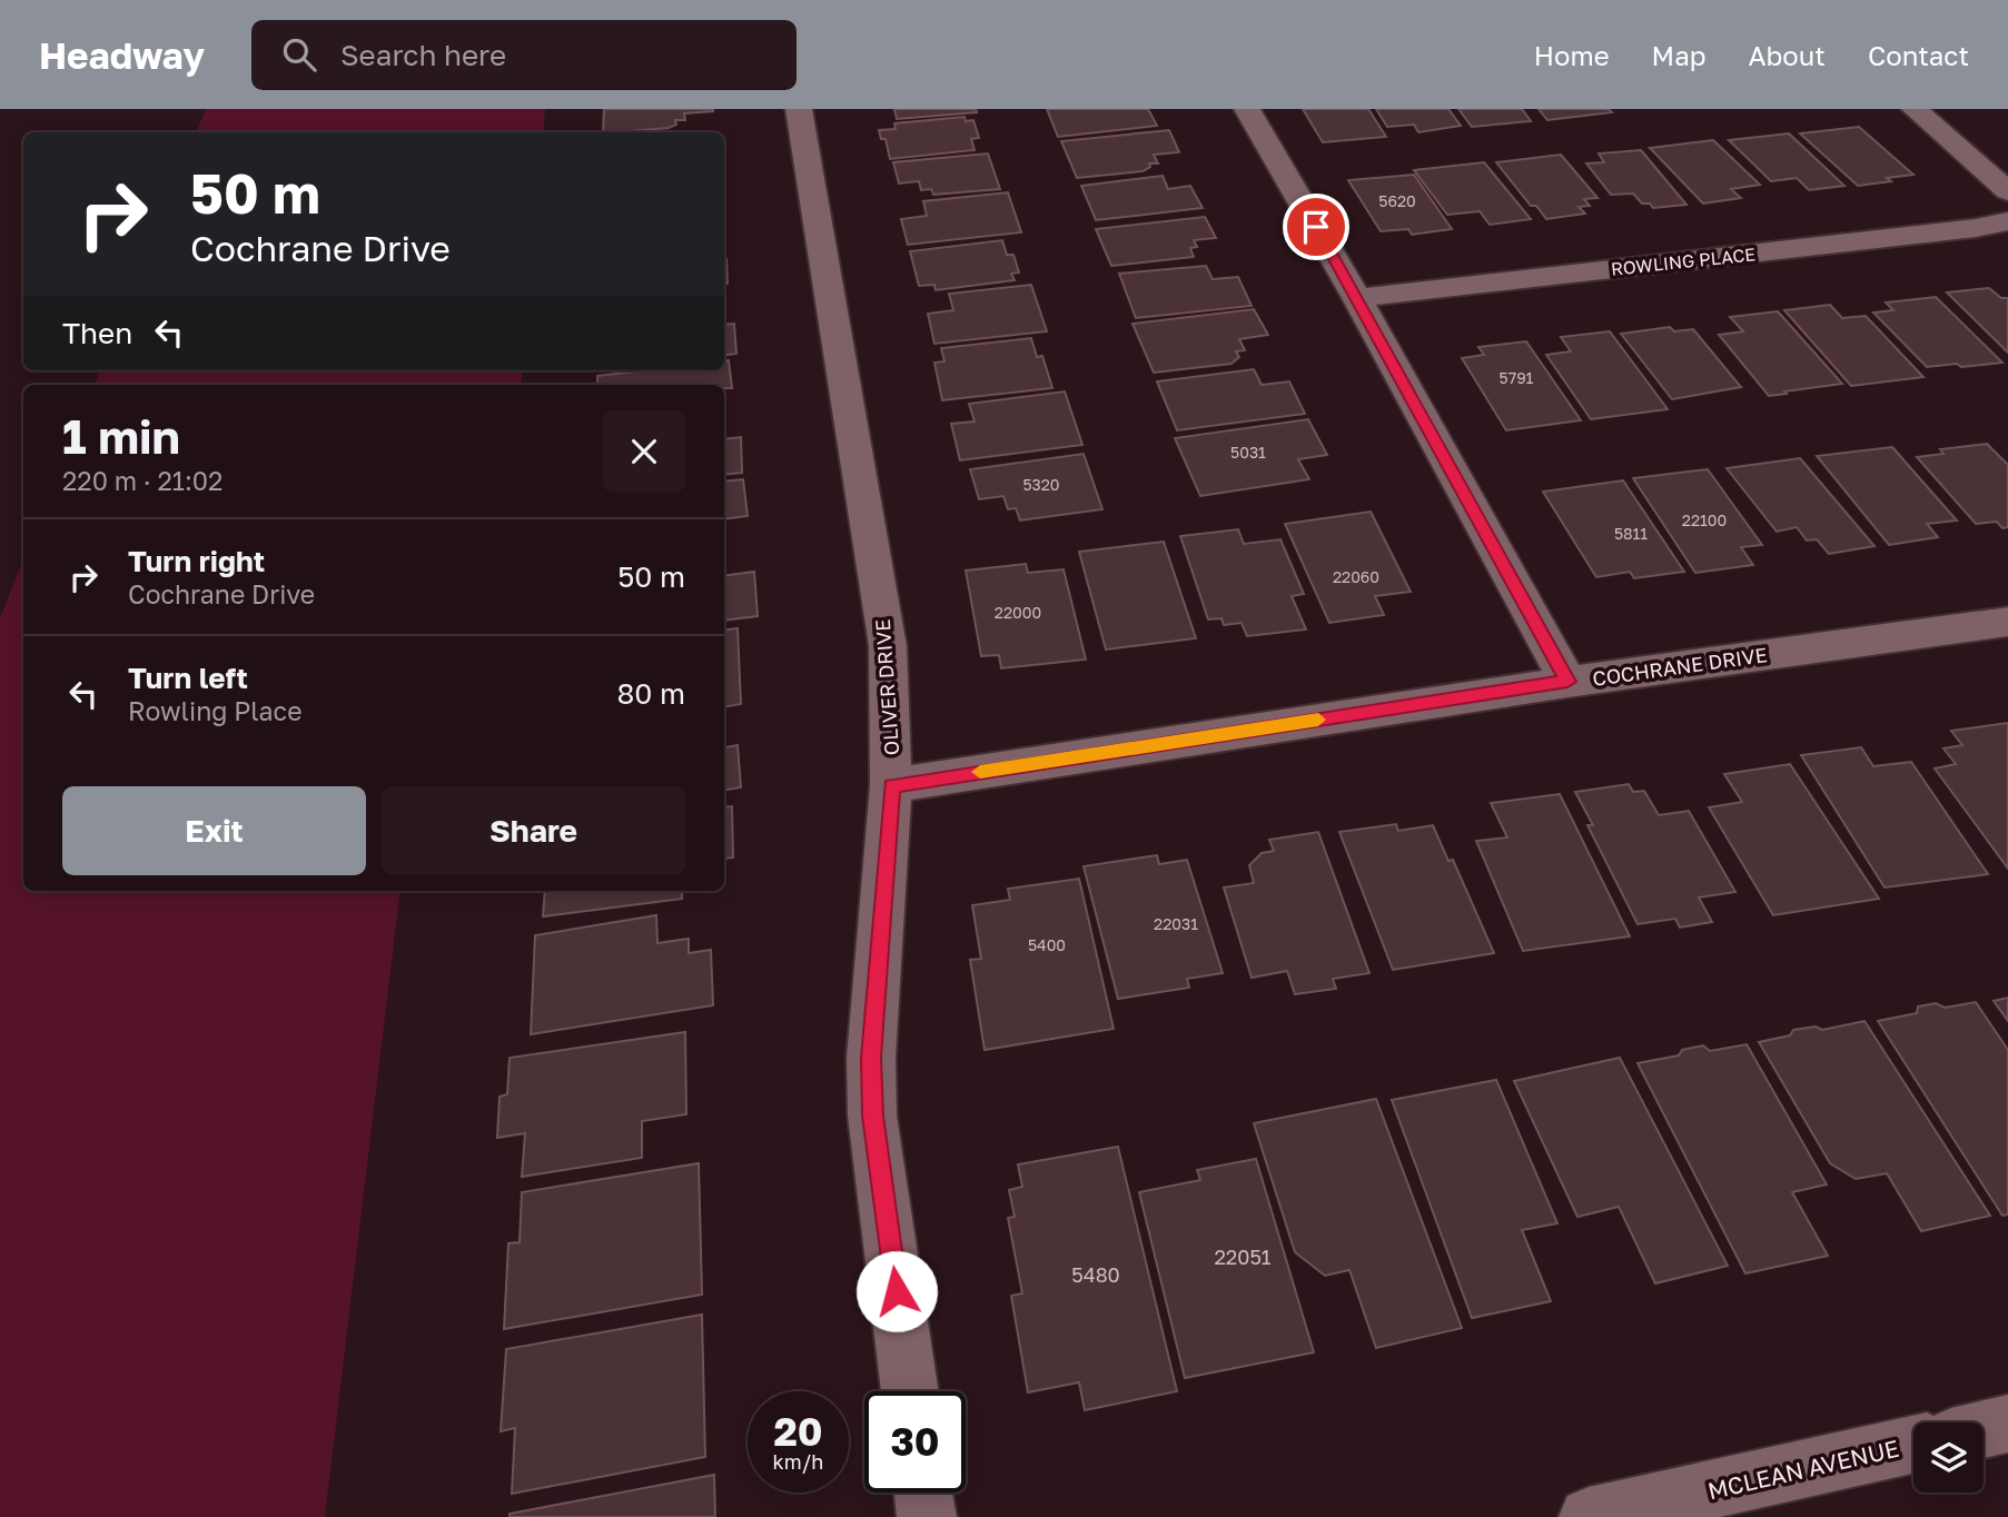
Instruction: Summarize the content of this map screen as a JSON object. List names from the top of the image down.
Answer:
{
  "streets": {
    "street": [
      "ROWLING PLACE",
      "COCHRANE DRIVE",
      "OLIVER DRIVE",
      "MCLEAN AVENUE"
    ]
  },
  "crossings": [
    ["COCHRANE DRIVE", "OLIVER DRIVE"]
  ],
  "house_numbers": [
    "5620",
    "5791",
    "5031",
    "5320",
    "22100",
    "5811",
    "22060",
    "22000",
    "22031",
    "5400",
    "22051",
    "5480"
  ],
  "page": {
    "header": "Headway",
    "search": "Search here",
    "nav": [
      "Home",
      "Map",
      "About",
      "Contact"
    ],
    "turn": ["50 m", "Cochrane Drive"],
    "then": "Then",
    "heading": ["1 min", "220 m · 21:02"],
    "list": [
      {
        "name": "Turn right",
        "note": "Cochrane Drive",
        "value": "50 m"
      },
      {
        "name": "Turn left",
        "note": "Rowling Place",
        "value": "80 m"
      }
    ],
    "buttons": ["Exit", "Share"],
    "speed": "20 km/h",
    "limit": "30"
  }
}
